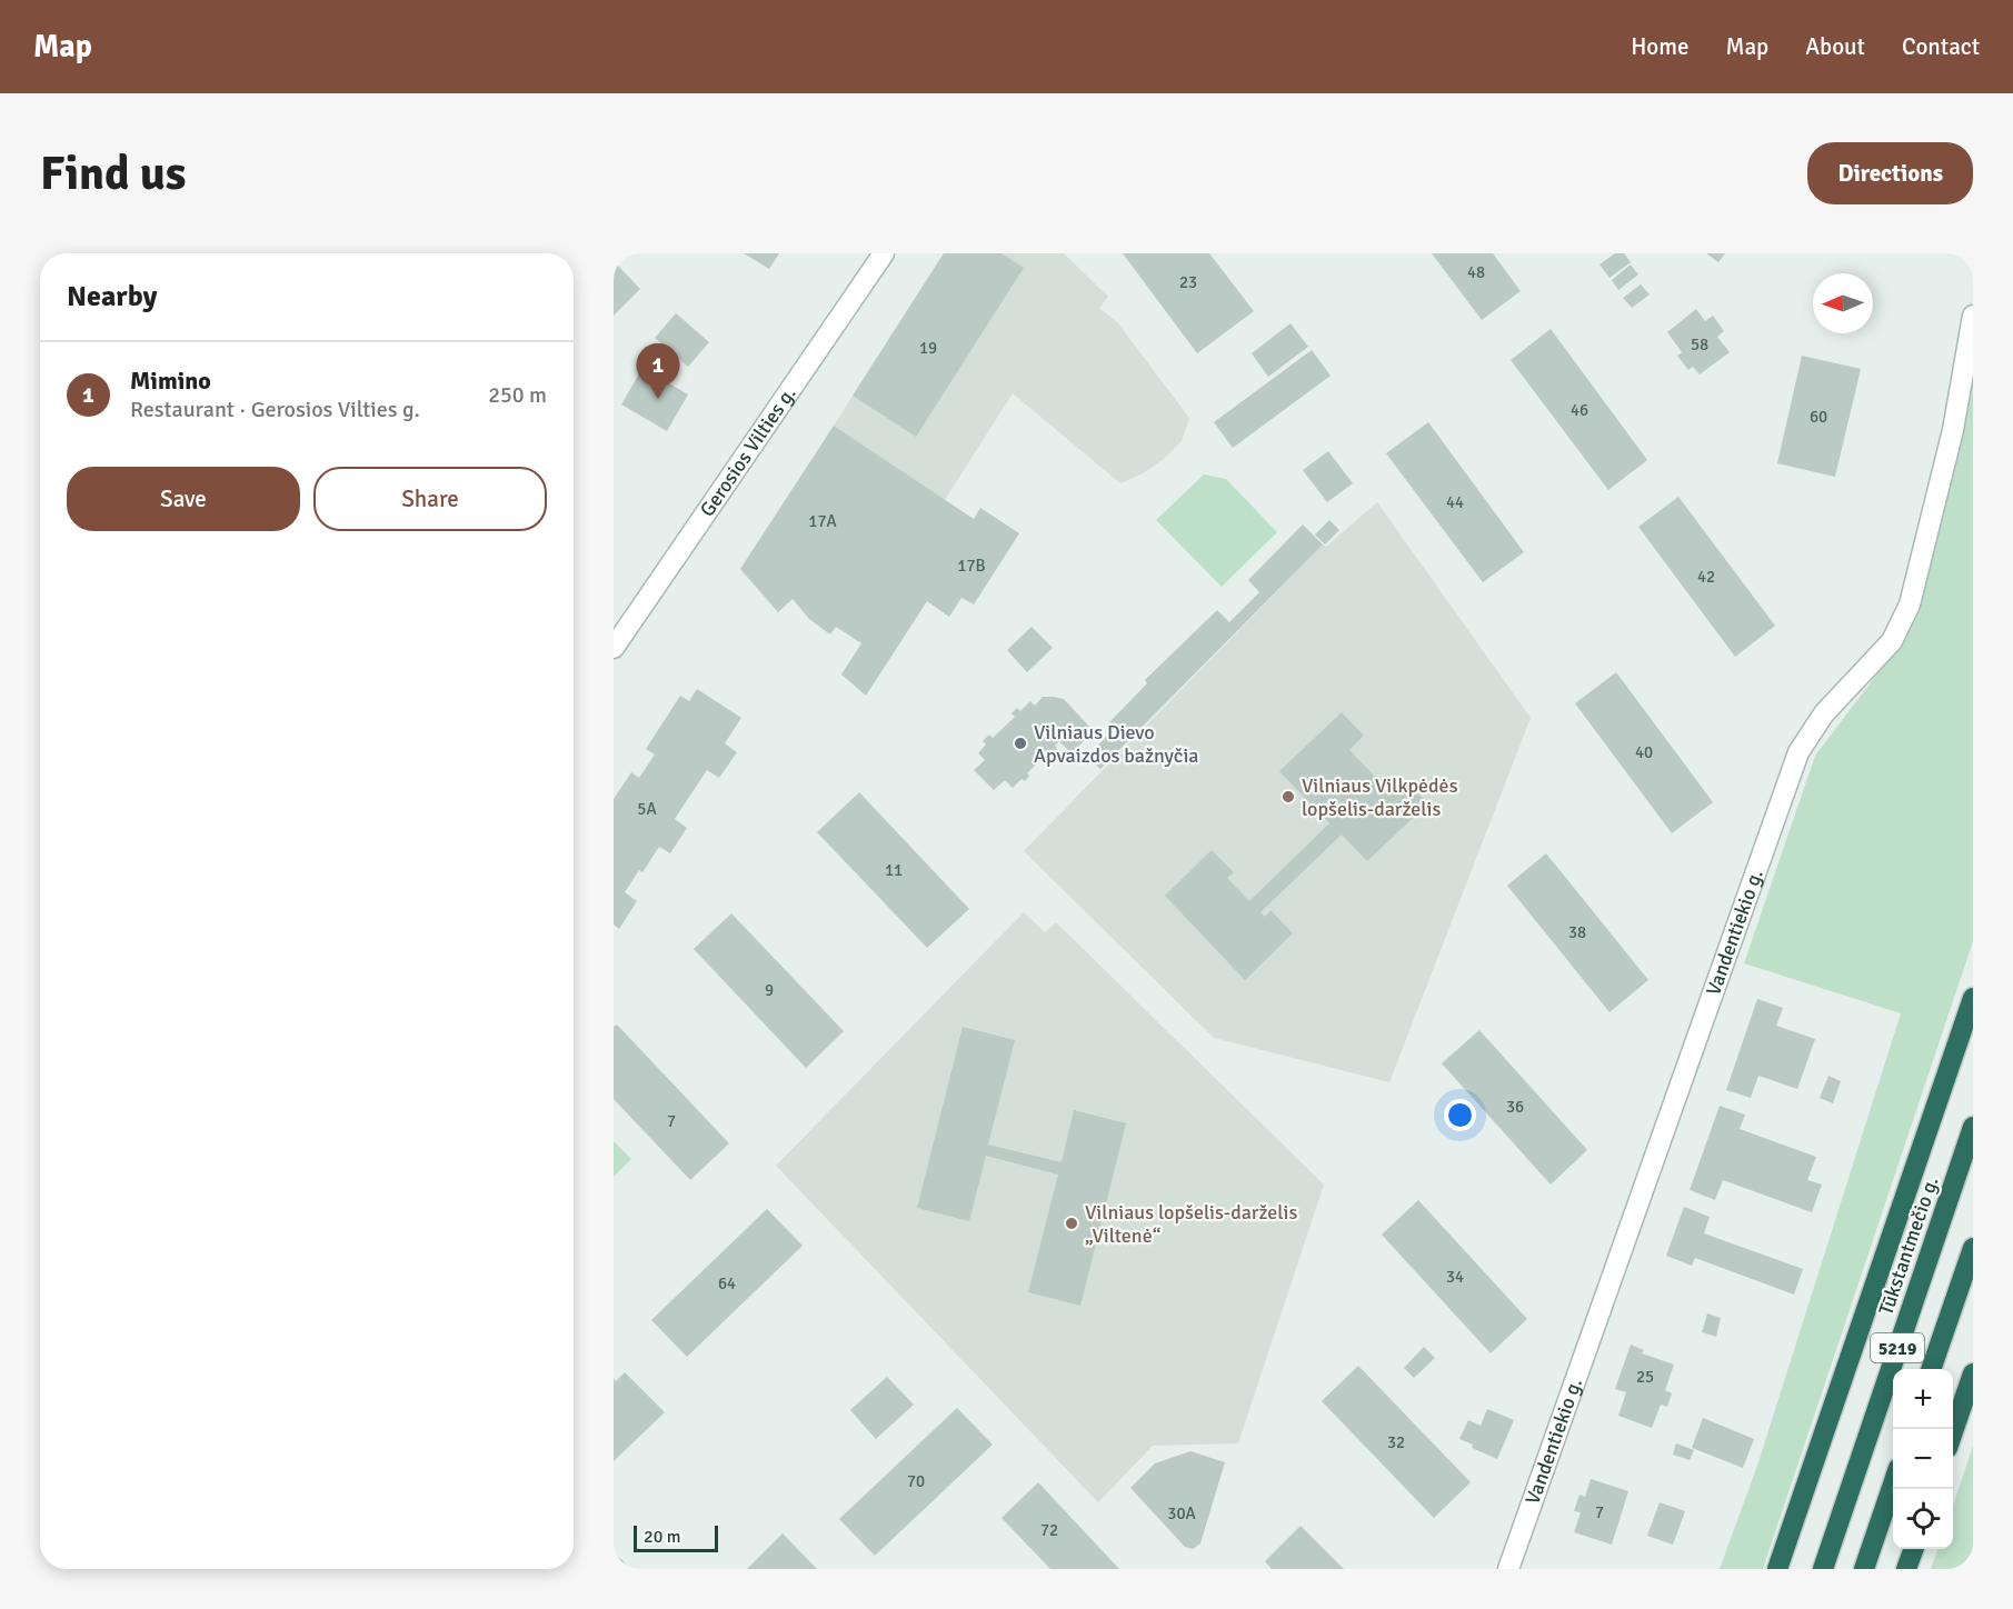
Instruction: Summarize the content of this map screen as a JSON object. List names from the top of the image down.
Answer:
{
  "streets": {
    "highway": ["Tūkstantmečio g.", "5219"],
    "street": ["Gerosios Vilties g.", "Vandentiekio g."]
  },
  "places": ["Vilniaus Dievo Apvaizdos bažnyčia", "Vilniaus Vilkpėdės lopšelis-darželis", "Vilniaus lopšelis-darželis „Viltenė“"],
  "house_numbers": [
    "48",
    "23",
    "58",
    "19",
    "46",
    "60",
    "44",
    "17A",
    "17B",
    "42",
    "40",
    "5A",
    "11",
    "38",
    "9",
    "36",
    "7",
    "34",
    "64",
    "25",
    "32",
    "70",
    "7",
    "30A",
    "72"
  ],
  "scale_bar": "20 m",
  "north": "left",
  "page": {
    "header": "Map",
    "nav": [
      "Home",
      "Map",
      "About",
      "Contact"
    ],
    "buttons": [
      "Directions",
      ["Save", "Share"]
    ],
    "title": "Find us",
    "heading": "Nearby",
    "list": [
      {
        "mark": "1",
        "name": "Mimino",
        "note": "Restaurant · Gerosios Vilties g.",
        "value": "250 m"
      }
    ],
    "pins": "1",
    "map_buttons": ["+", "−"],
    "scale": "20 m"
  }
}
